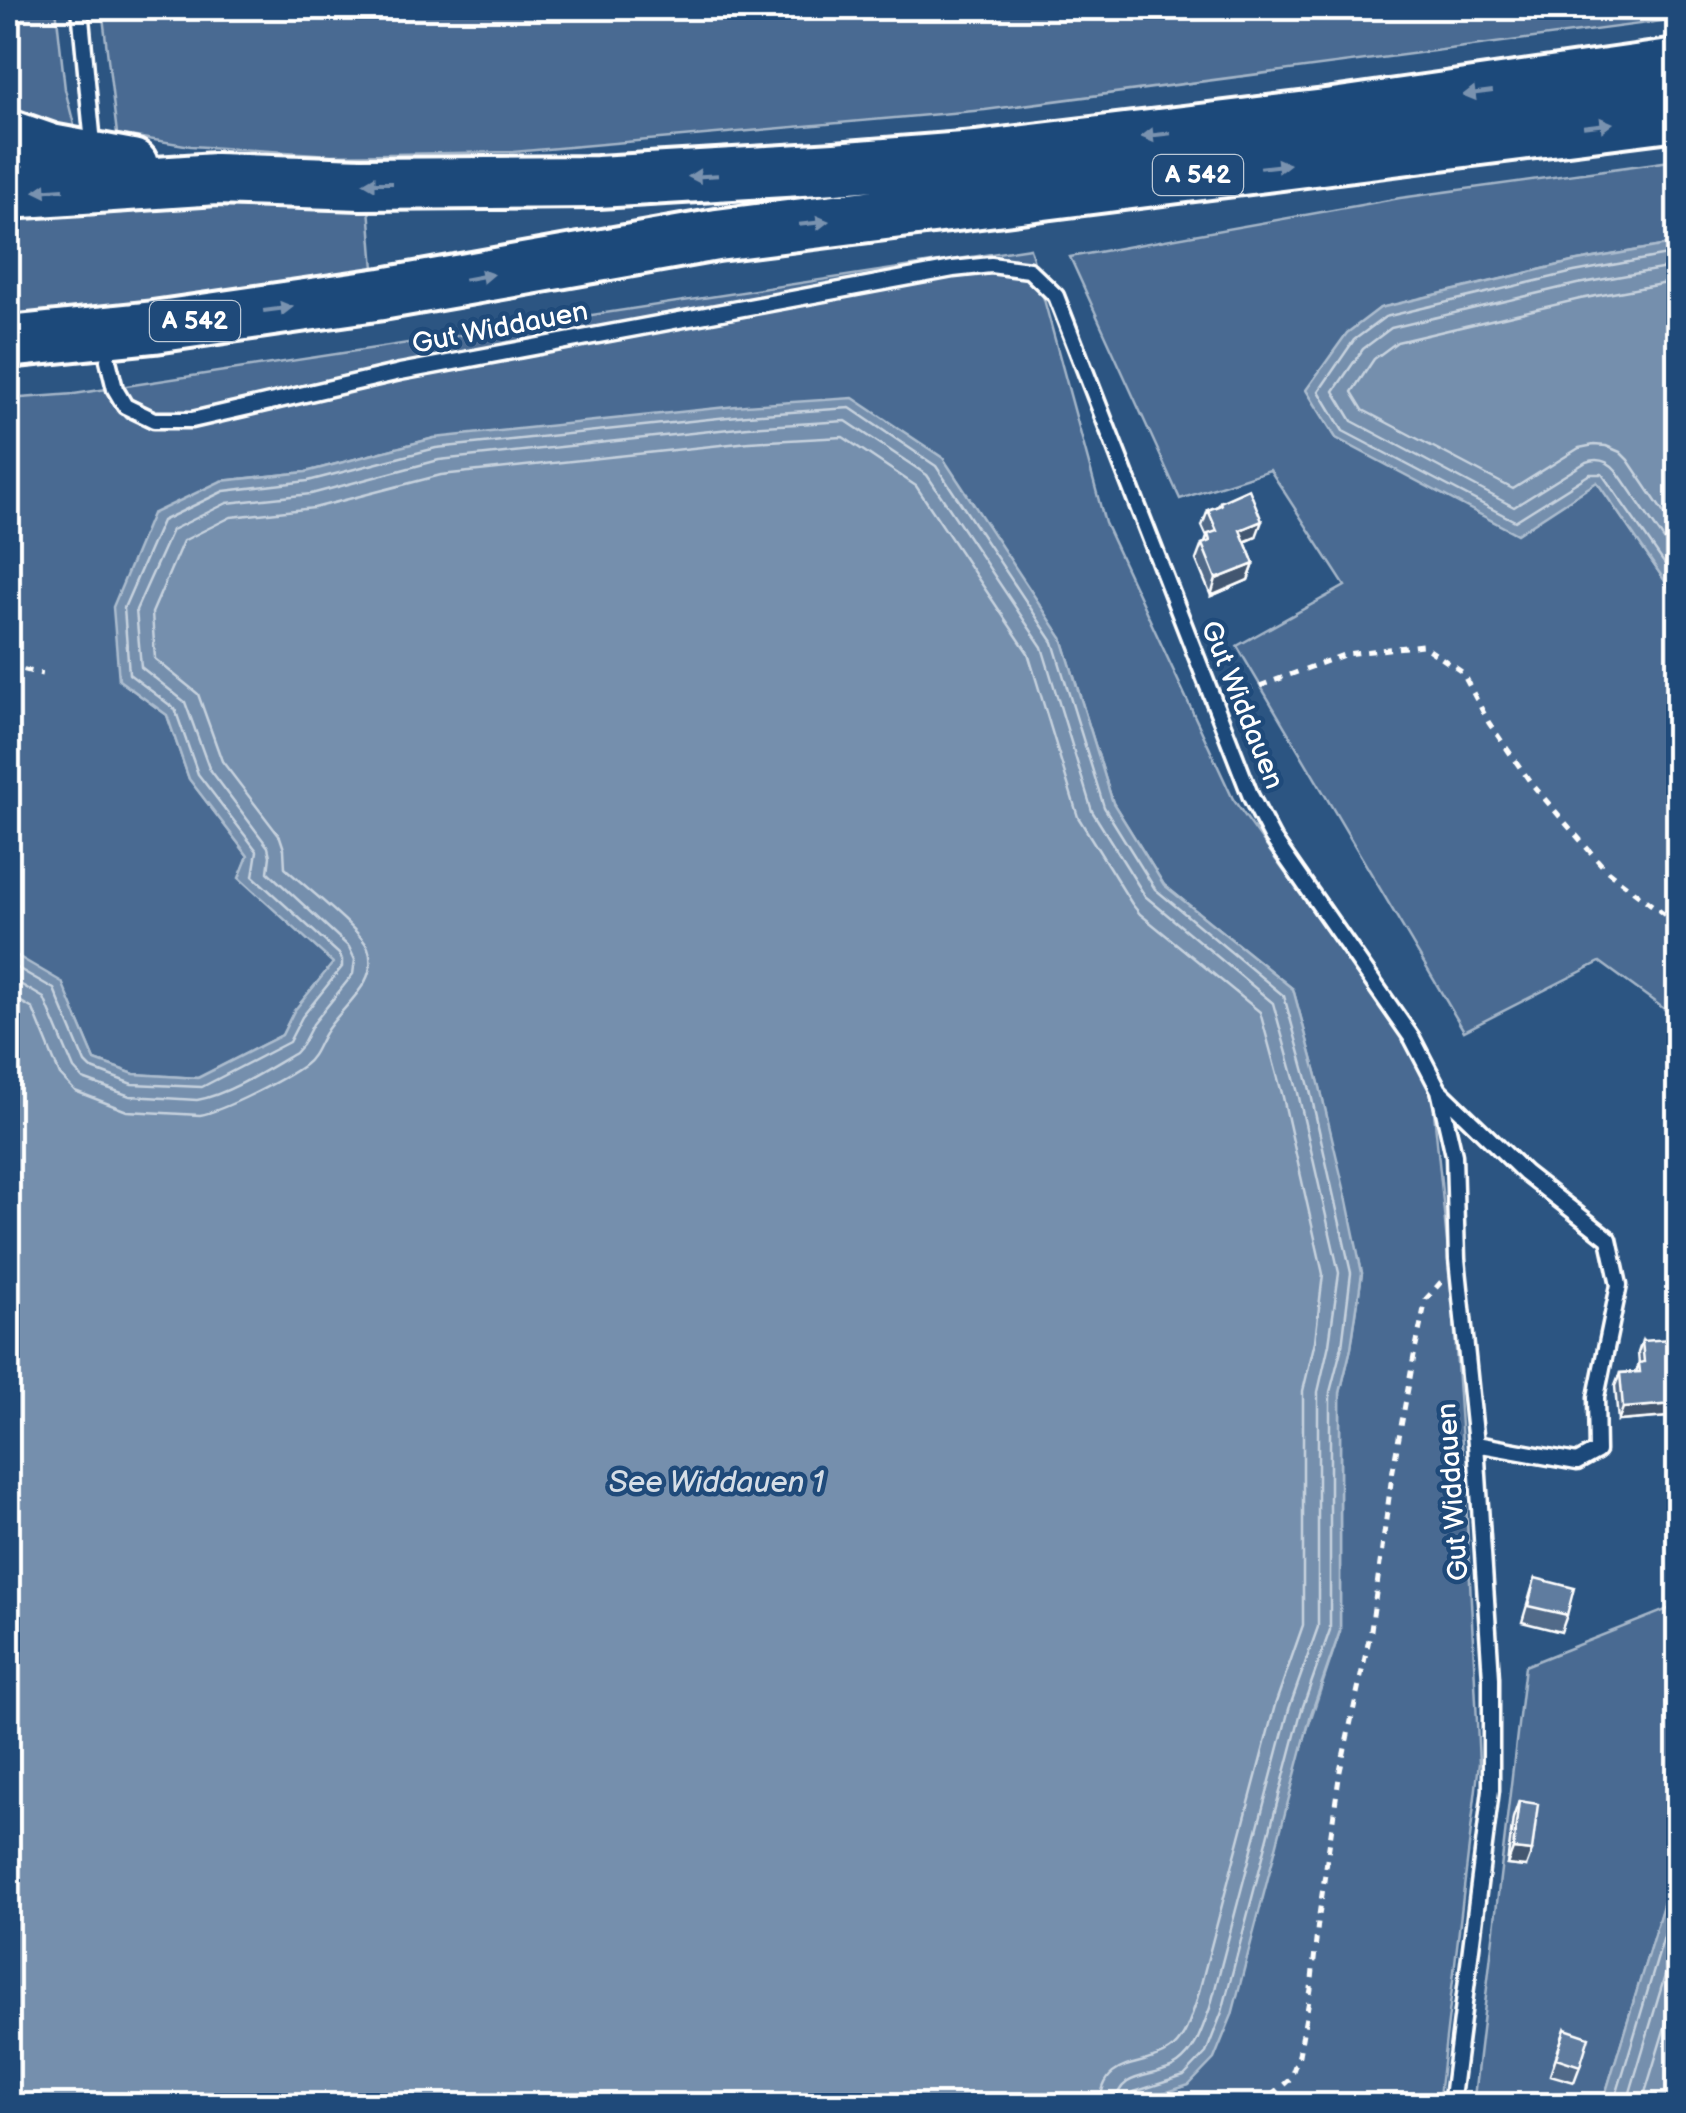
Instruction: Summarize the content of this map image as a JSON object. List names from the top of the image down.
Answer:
{
  "streets": {
    "highway": ["A 542"],
    "lane": ["Gut Widdauen"]
  },
  "water": ["See Widdauen 1"]
}
